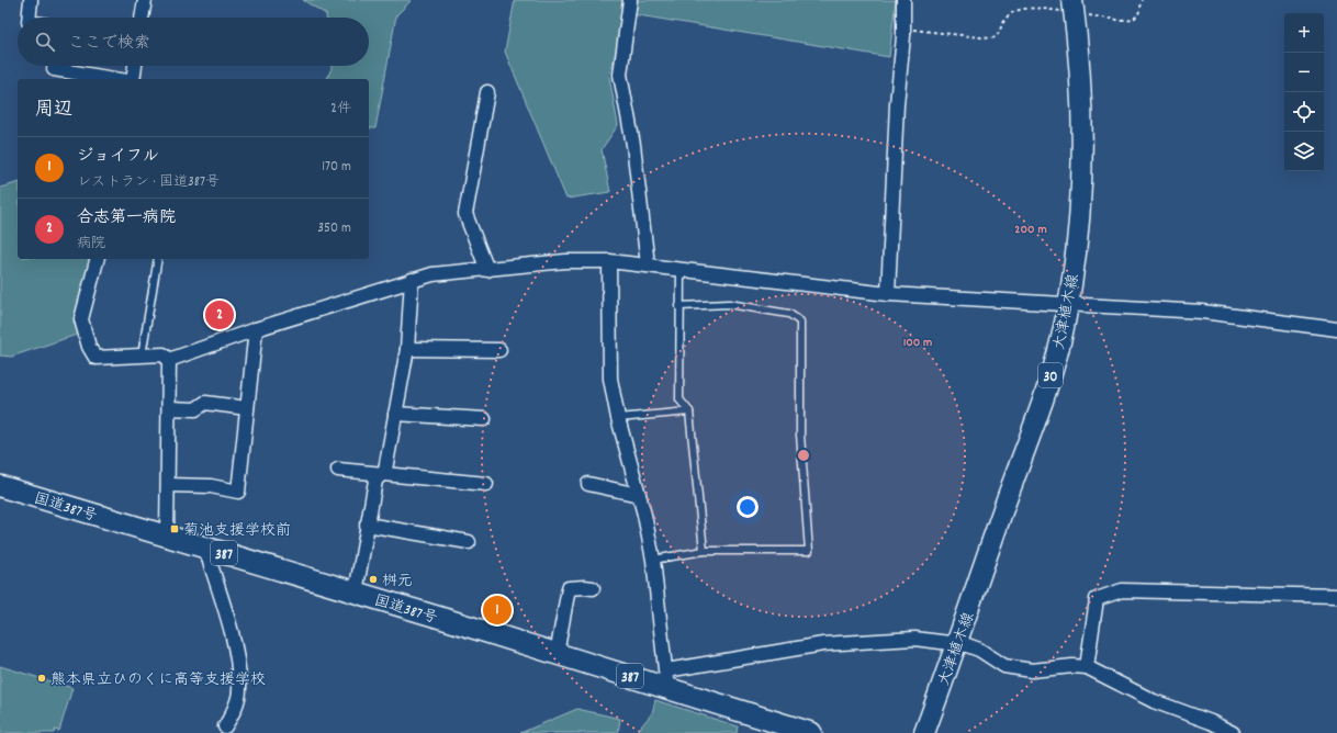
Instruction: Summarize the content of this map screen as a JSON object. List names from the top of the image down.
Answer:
{
  "streets": {
    "highway": ["国道387号", "387"],
    "main road": ["大津植木線", "30"]
  },
  "places": {
    "transit": ["菊池支援学校前"],
    "other": ["桝元", "熊本県立ひのくに高等支援学校"]
  },
  "page": {
    "map_buttons": ["+", "−"],
    "search": "ここで検索",
    "heading": ["周辺", "2件"],
    "list": [
      {
        "mark": "1",
        "name": "ジョイフル",
        "note": "レストラン · 国道387号",
        "value": "170 m"
      },
      {
        "mark": "2",
        "name": "合志第一病院",
        "note": "病院",
        "value": "350 m"
      }
    ],
    "pins": ["2", "1"]
  },
  "rings": ["200 m", "100 m"]
}
